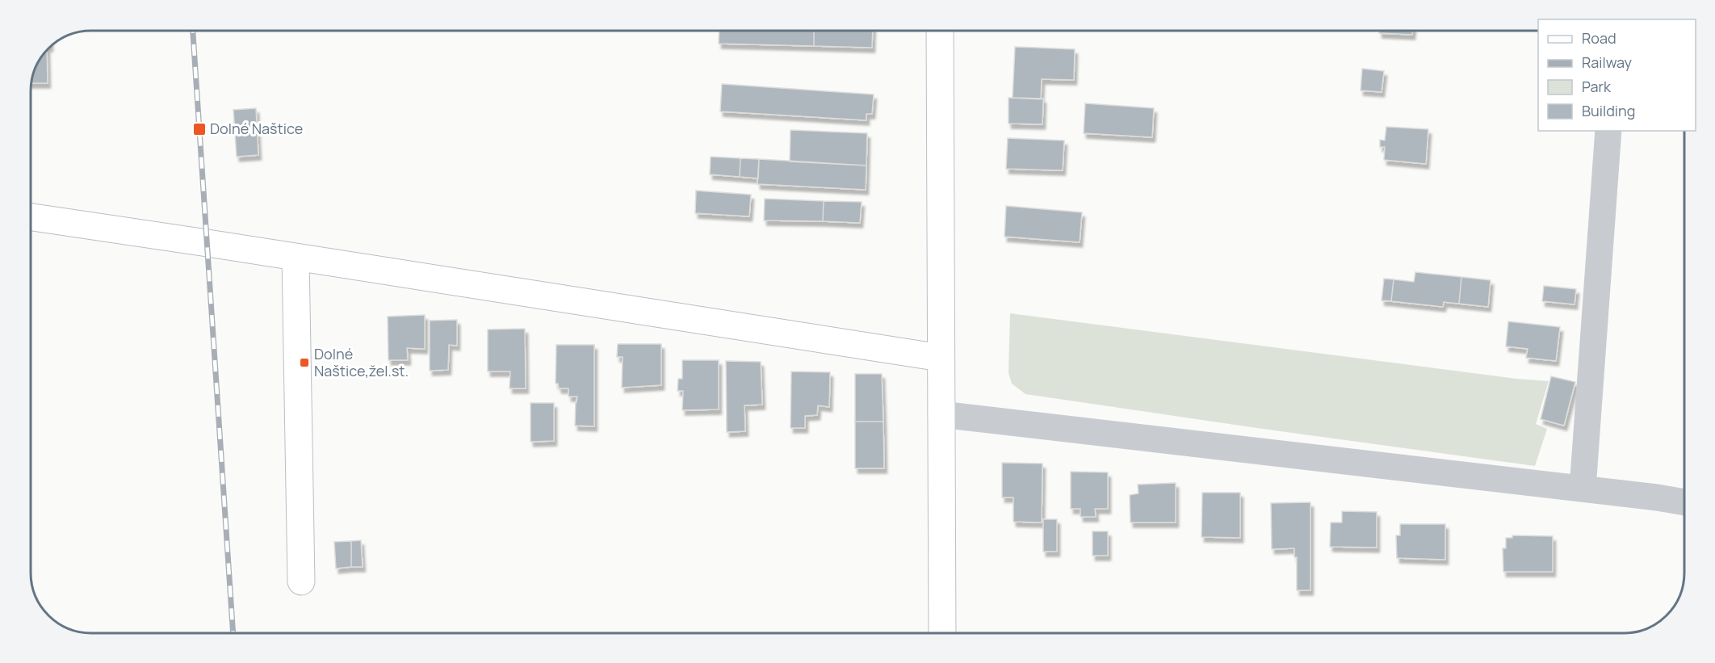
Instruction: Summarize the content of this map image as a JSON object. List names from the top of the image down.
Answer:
{
  "places": {
    "transit": ["Dolné Naštice", "Dolné Naštice,žel.st."]
  },
  "legend": [
    "Road",
    "Railway",
    "Park",
    "Building"
  ]
}
